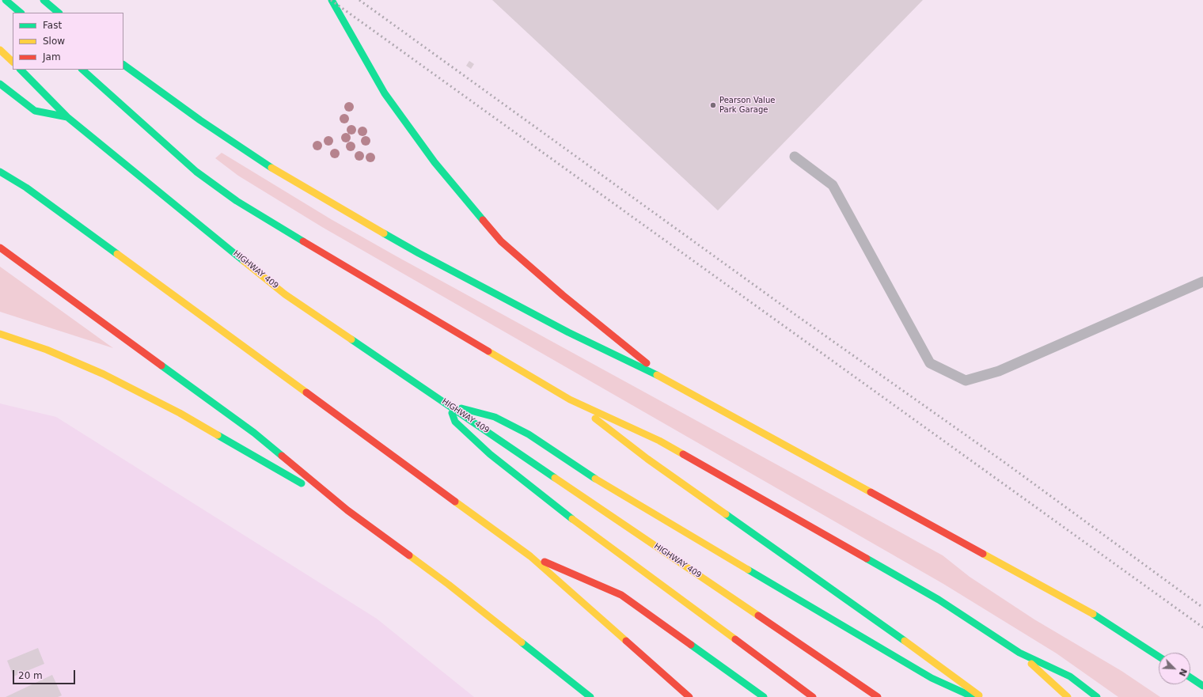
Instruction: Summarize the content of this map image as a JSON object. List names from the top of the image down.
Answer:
{
  "streets": {
    "main road": ["HIGHWAY 409"]
  },
  "places": ["Pearson Value Park Garage"],
  "legend": ["Fast", "Slow", "Jam"],
  "scale_bar": "20 m",
  "north": "bottom right"
}
